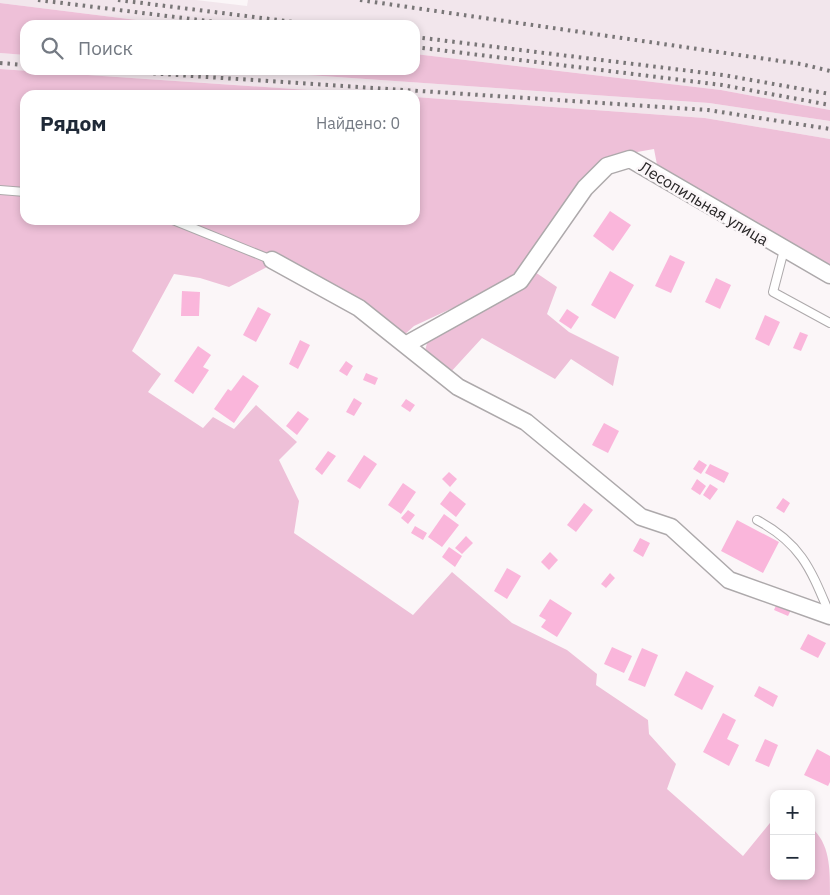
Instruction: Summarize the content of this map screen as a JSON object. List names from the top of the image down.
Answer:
{
  "streets": {
    "street": ["Лесопильная улица"]
  },
  "page": {
    "search": "Поиск",
    "heading": ["Рядом", "Найдено: 0"],
    "map_buttons": ["+", "−"]
  }
}
